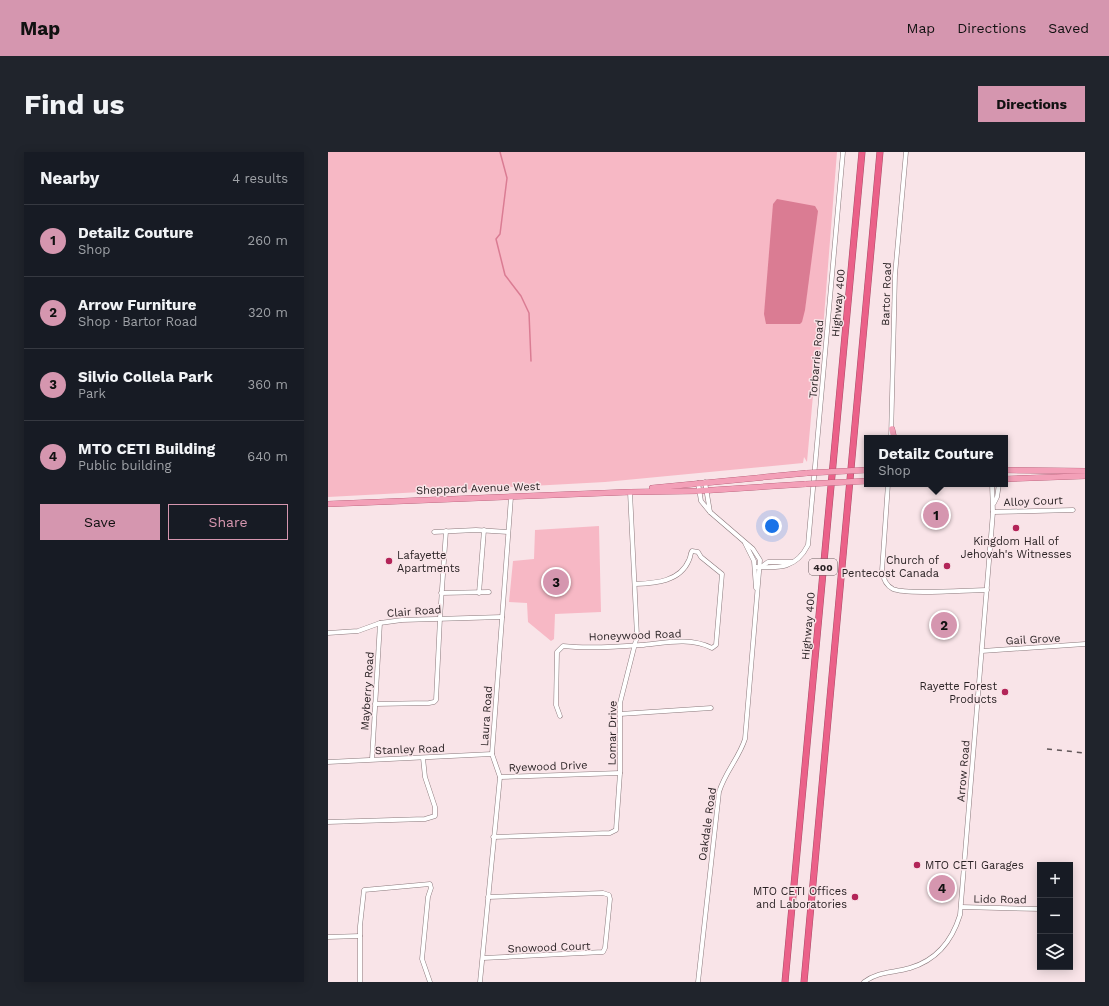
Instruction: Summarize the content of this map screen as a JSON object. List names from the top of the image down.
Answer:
{
  "streets": {
    "highway": ["Highway 400", "400"],
    "main road": ["Sheppard Avenue West"],
    "street": [
      "Bartor Road",
      "Torbarrie Road",
      "Alloy Court",
      "Clair Road",
      "Honeywood Road",
      "Gail Grove",
      "Mayberry Road",
      "Laura Road",
      "Lomar Drive",
      "Stanley Road",
      "Ryewood Drive",
      "Arrow Road",
      "Oakdale Road",
      "Lido Road",
      "Snowood Court"
    ]
  },
  "crossings": [
    ["Torbarrie Road", "Oakdale Road"],
    ["Sheppard Avenue West", "Laura Road"],
    ["Sheppard Avenue West", "Lomar Drive"],
    ["Sheppard Avenue West", "Oakdale Road"],
    ["Alloy Court", "Arrow Road"],
    ["Clair Road", "Mayberry Road"],
    ["Clair Road", "Laura Road"],
    ["Honeywood Road", "Lomar Drive"],
    ["Gail Grove", "Arrow Road"],
    ["Mayberry Road", "Stanley Road"],
    ["Laura Road", "Lomar Drive"],
    ["Laura Road", "Stanley Road"],
    ["Laura Road", "Ryewood Drive"],
    ["Laura Road", "Snowood Court"],
    ["Lomar Drive", "Ryewood Drive"],
    ["Arrow Road", "Lido Road"]
  ],
  "places": [
    "Kingdom Hall of Jehovah's Witnesses",
    "Lafayette Apartments",
    "Church of Pentecost Canada",
    "Rayette Forest Products",
    "MTO CETI Garages",
    "MTO CETI Offices and Laboratories"
  ],
  "page": {
    "header": "Map",
    "nav": ["Map", "Directions", "Saved"],
    "buttons": [
      "Directions",
      ["Save", "Share"]
    ],
    "title": "Find us",
    "heading": ["Nearby", "4 results"],
    "list": [
      {
        "mark": "1",
        "name": "Detailz Couture",
        "note": "Shop",
        "value": "260 m"
      },
      {
        "mark": "2",
        "name": "Arrow Furniture",
        "note": "Shop · Bartor Road",
        "value": "320 m"
      },
      {
        "mark": "3",
        "name": "Silvio Collela Park",
        "note": "Park",
        "value": "360 m"
      },
      {
        "mark": "4",
        "name": "MTO CETI Building",
        "note": "Public building",
        "value": "640 m"
      }
    ],
    "popup": ["Detailz Couture", "Shop"],
    "pins": [
      "1",
      "3",
      "2",
      "4"
    ],
    "map_buttons": ["+", "−"]
  }
}
